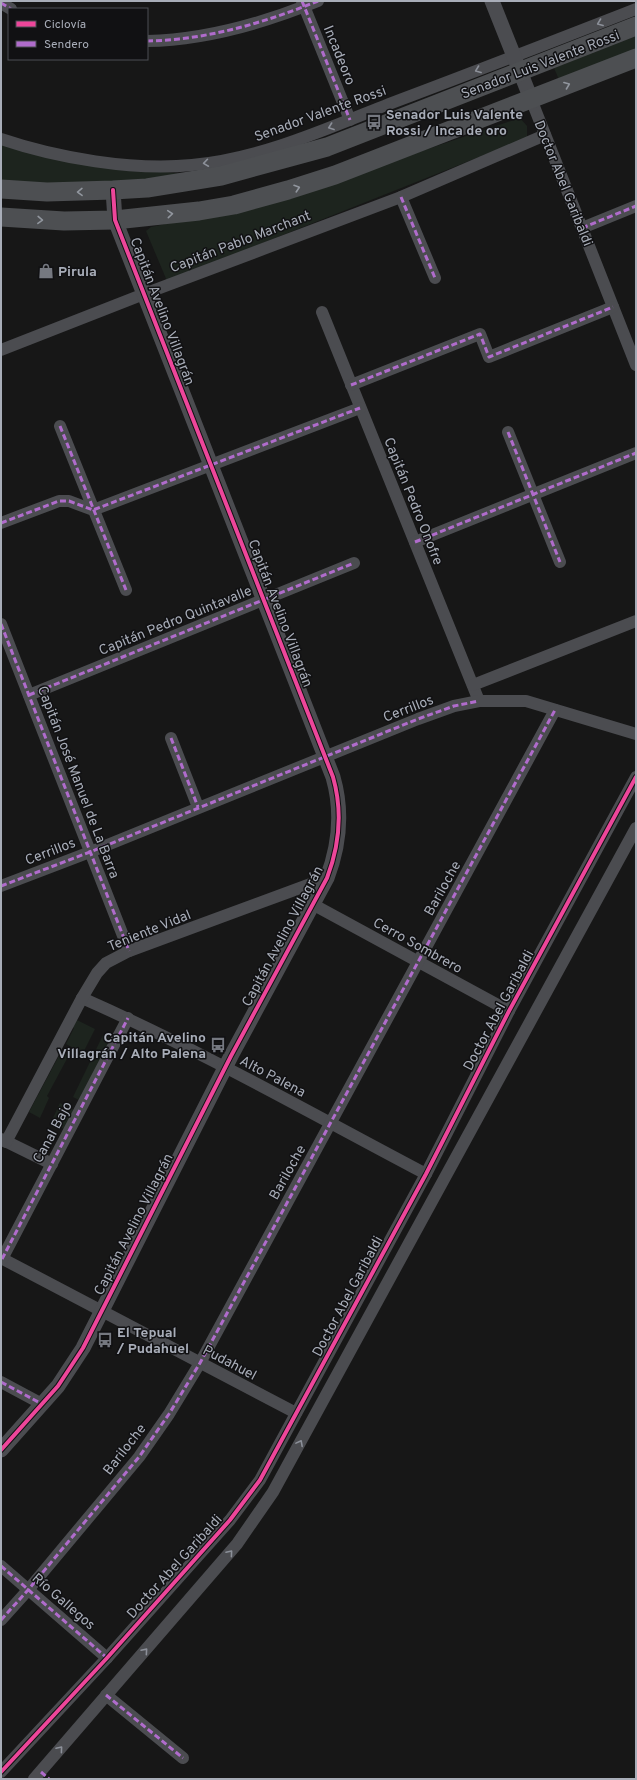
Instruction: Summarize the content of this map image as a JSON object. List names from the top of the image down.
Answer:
{
  "streets": {
    "main road": ["Senador Luis Valente Rossi"],
    "street": [
      "Incadeoro",
      "Senador Valente Rossi",
      "Doctor Abel Garibaldi",
      "Capitán Pablo Marchant",
      "Capitán Avelino Villagrán",
      "Capitán Pedro Onofre",
      "Capitán Pedro Quintavalle",
      "Cerrillos",
      "Capitán José Manuel de La Barra",
      "Bariloche",
      "Teniente Vidal",
      "Cerro Sombrero",
      "Alto Palena",
      "Canal Bajo",
      "Pudahuel",
      "Río Gallegos"
    ]
  },
  "crossings": [
    ["Incadeoro", "Senador Valente Rossi"],
    ["Senador Luis Valente Rossi", "Senador Valente Rossi"],
    ["Senador Luis Valente Rossi", "Doctor Abel Garibaldi"],
    ["Senador Luis Valente Rossi", "Capitán Avelino Villagrán"],
    ["Senador Valente Rossi", "Doctor Abel Garibaldi"],
    ["Doctor Abel Garibaldi", "Capitán Pablo Marchant"],
    ["Doctor Abel Garibaldi", "Cerro Sombrero"],
    ["Doctor Abel Garibaldi", "Alto Palena"],
    ["Doctor Abel Garibaldi", "Pudahuel"],
    ["Doctor Abel Garibaldi", "Río Gallegos"],
    ["Capitán Pablo Marchant", "Capitán Avelino Villagrán"],
    ["Capitán Avelino Villagrán", "Capitán Pedro Quintavalle"],
    ["Capitán Avelino Villagrán", "Cerrillos"],
    ["Capitán Avelino Villagrán", "Teniente Vidal"],
    ["Capitán Avelino Villagrán", "Cerro Sombrero"],
    ["Capitán Avelino Villagrán", "Alto Palena"],
    ["Capitán Avelino Villagrán", "Pudahuel"],
    ["Capitán Pedro Onofre", "Cerrillos"],
    ["Capitán Pedro Quintavalle", "Capitán José Manuel de La Barra"],
    ["Cerrillos", "Capitán José Manuel de La Barra"],
    ["Cerrillos", "Bariloche"],
    ["Capitán José Manuel de La Barra", "Teniente Vidal"],
    ["Bariloche", "Cerro Sombrero"],
    ["Bariloche", "Alto Palena"],
    ["Bariloche", "Pudahuel"],
    ["Bariloche", "Río Gallegos"],
    ["Teniente Vidal", "Alto Palena"],
    ["Alto Palena", "Canal Bajo"],
    ["Canal Bajo", "Pudahuel"]
  ],
  "one_way": ["Senador Valente Rossi"],
  "places": {
    "bus stop": ["Senador Luis Valente Rossi / Inca de oro", "Capitán Avelino Villagrán / Alto Palena", "El Tepual / Pudahuel"],
    "shop": ["Pirula"]
  },
  "legend": ["Ciclovía", "Sendero"]
}
